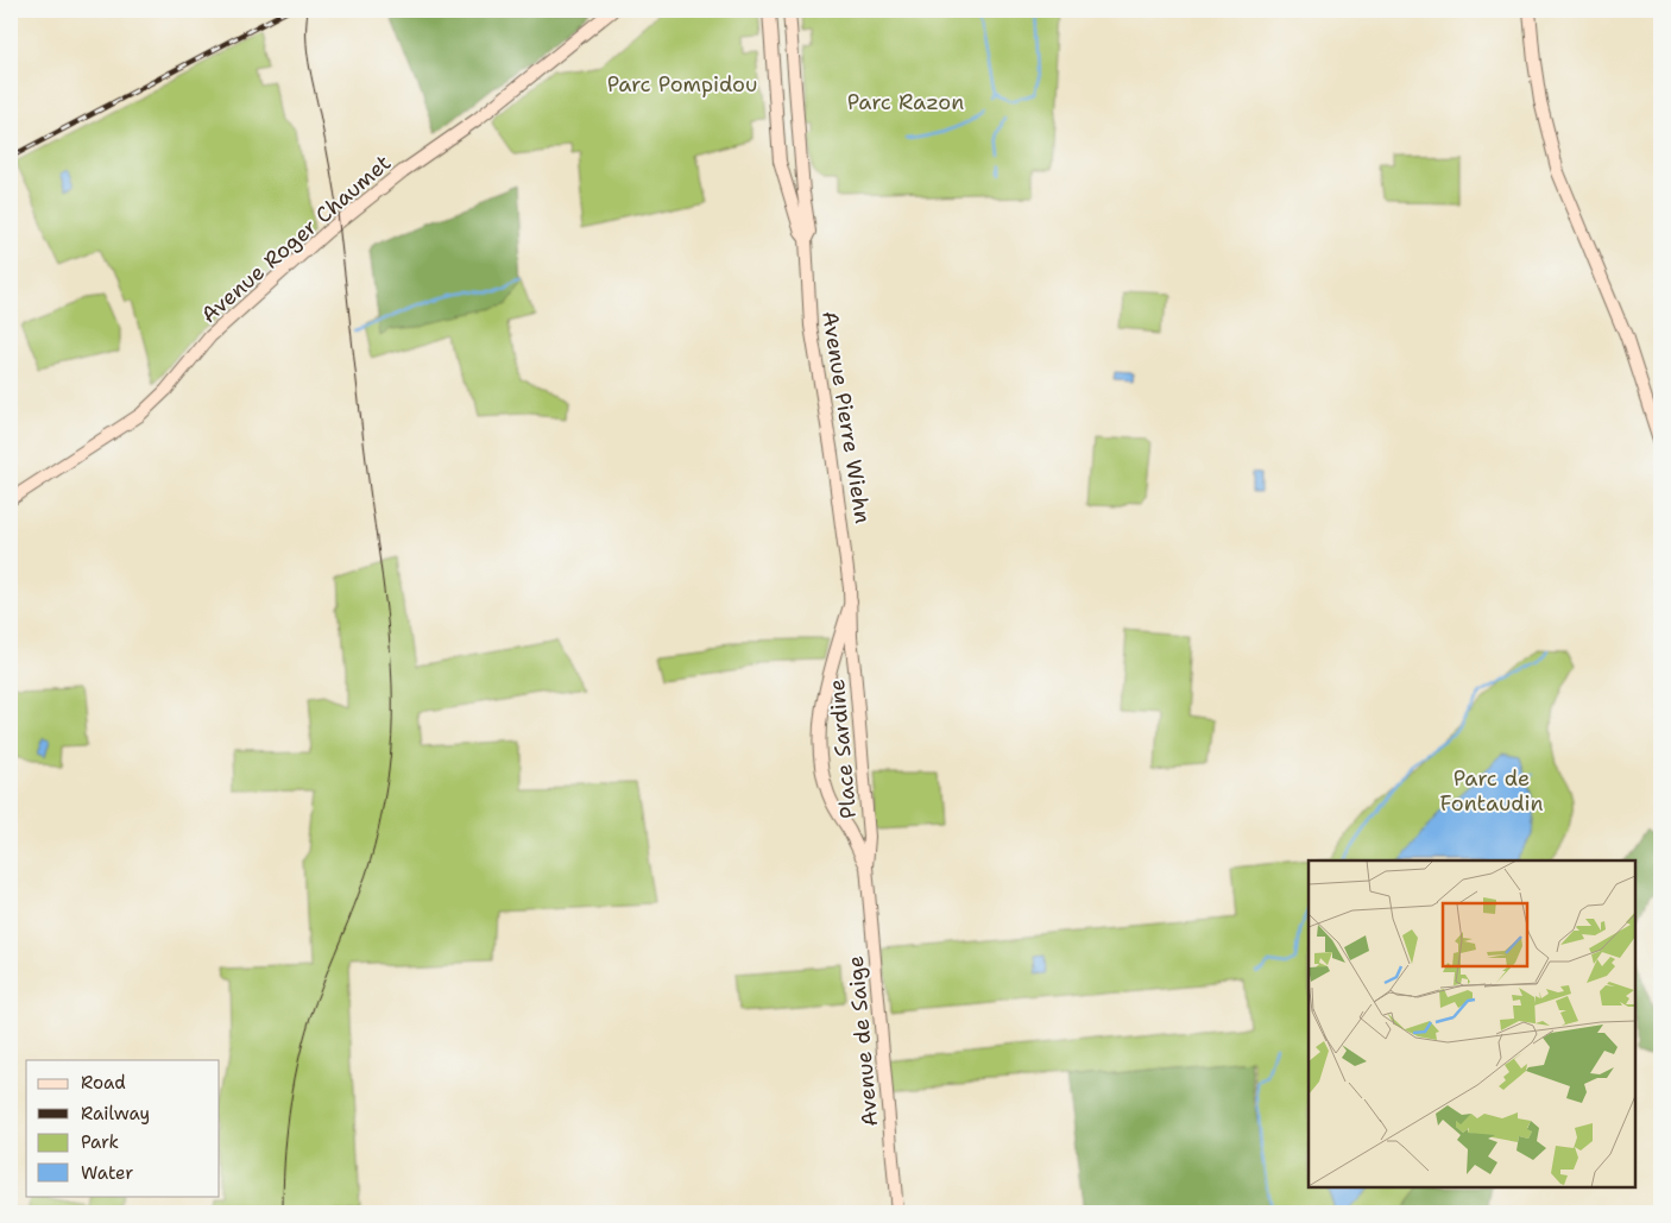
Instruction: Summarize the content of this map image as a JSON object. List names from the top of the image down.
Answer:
{
  "streets": {
    "street": [
      "Avenue Roger Chaumet",
      "Avenue Pierre Wiehn",
      "Place Sardine",
      "Avenue de Saige"
    ]
  },
  "crossings": [
    ["Avenue Pierre Wiehn", "Place Sardine"],
    ["Place Sardine", "Avenue de Saige"]
  ],
  "parks": ["Parc Pompidou", "Parc Razon", "Parc de Fontaudin"],
  "legend": [
    "Road",
    "Railway",
    "Park",
    "Water"
  ]
}
